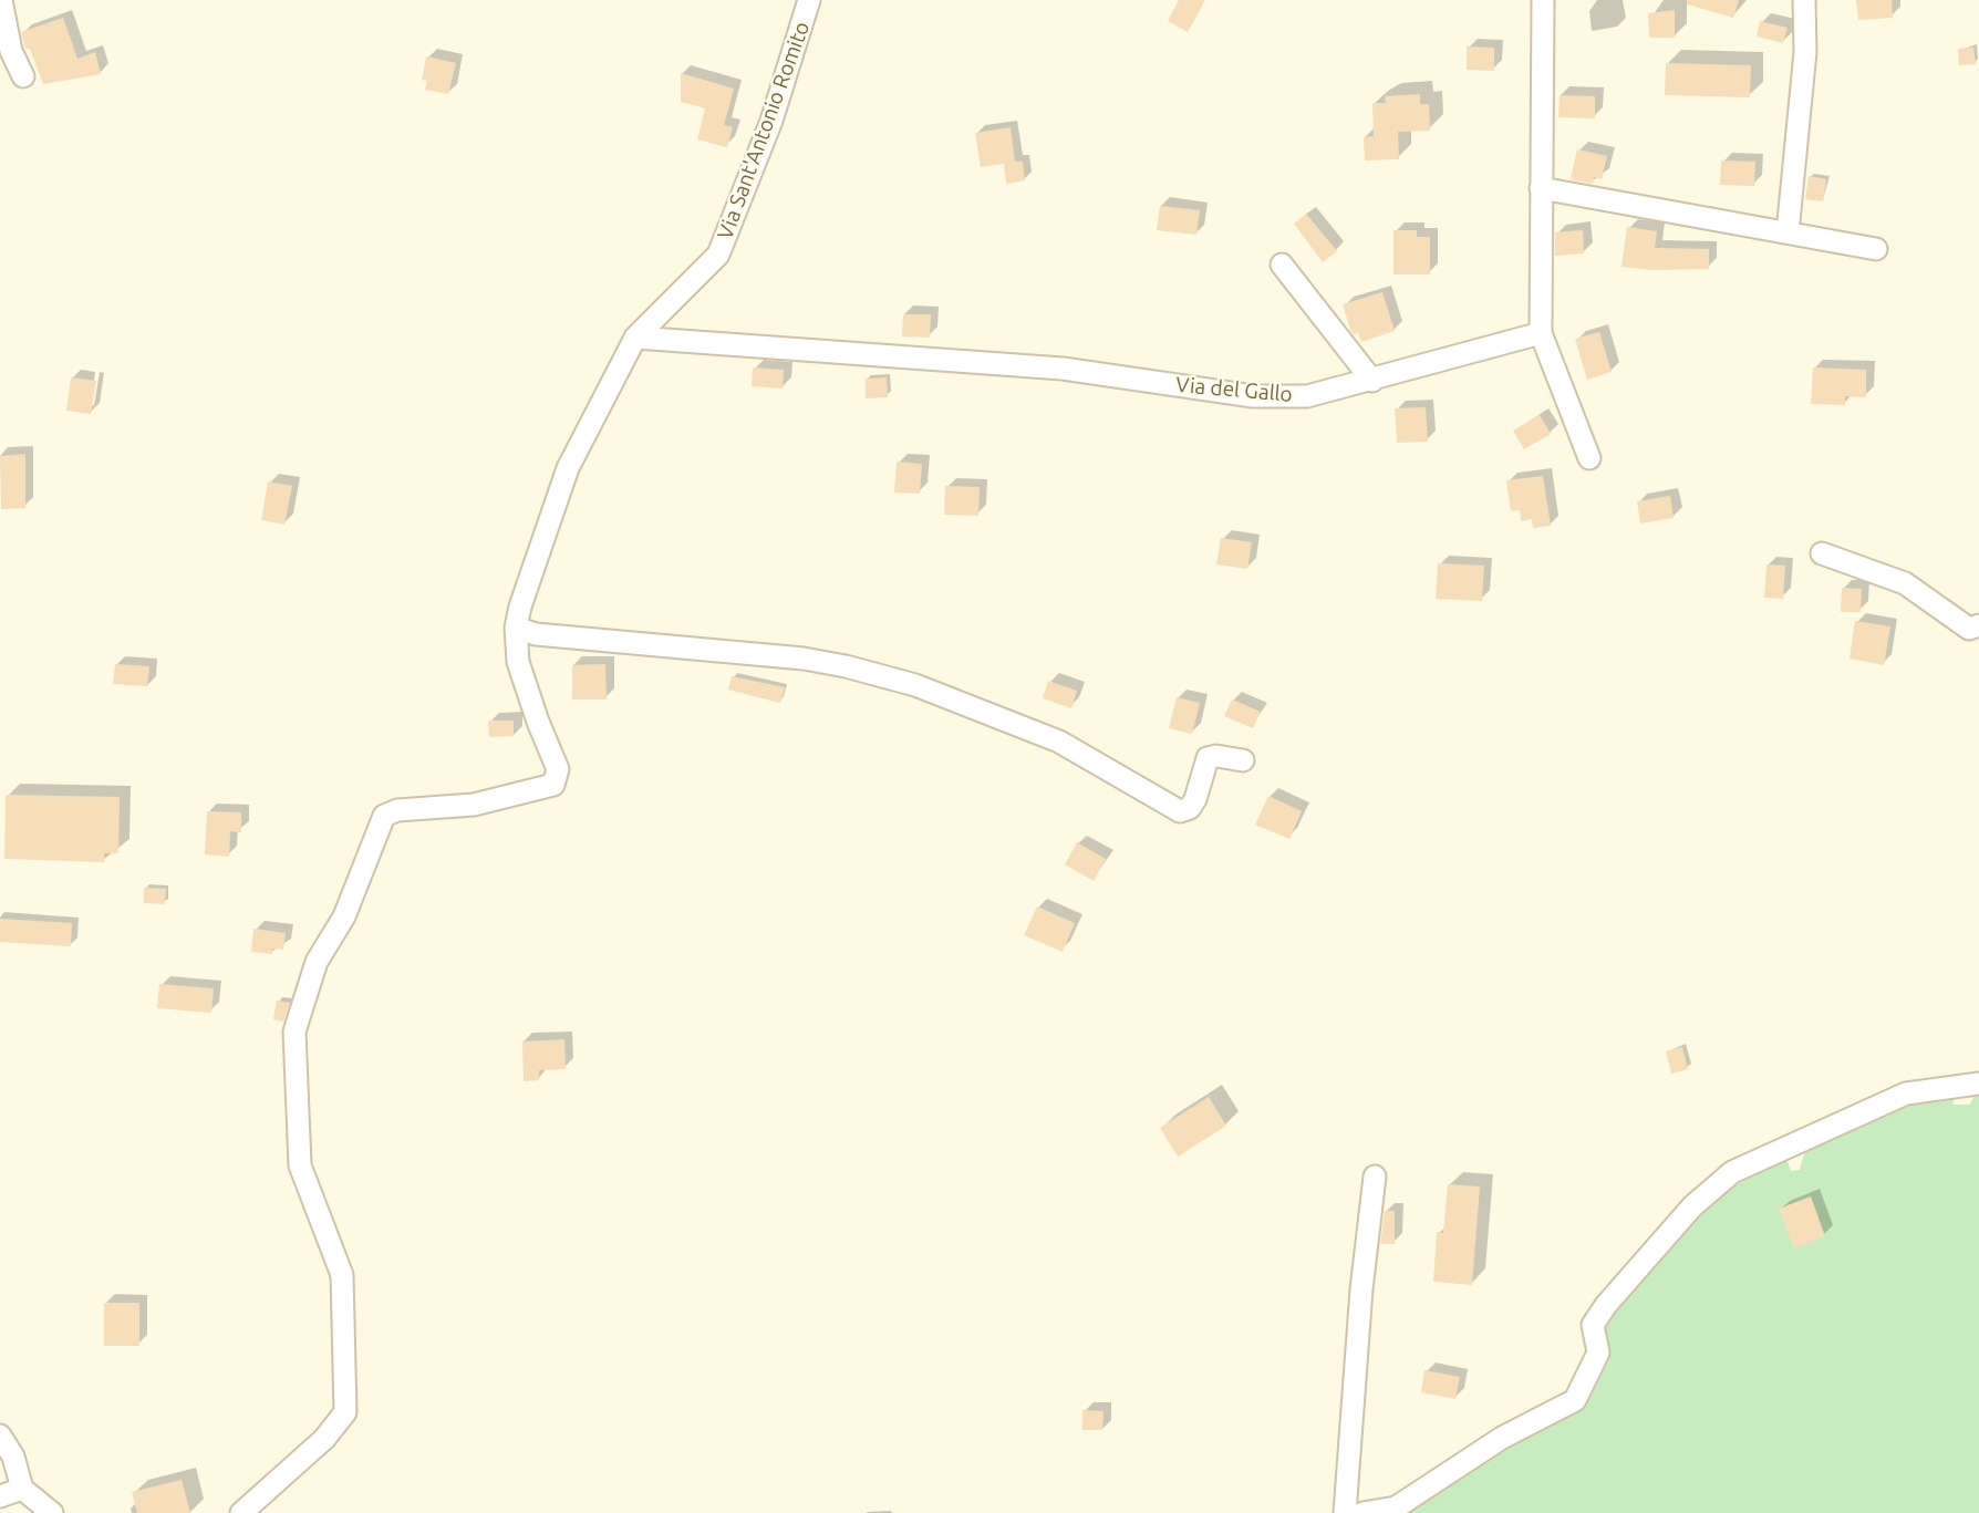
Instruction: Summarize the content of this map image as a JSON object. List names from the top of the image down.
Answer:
{
  "streets": {
    "street": ["Via Sant'Antonio Romito", "Via del Gallo"]
  },
  "crossings": [
    ["Via Sant'Antonio Romito", "Via del Gallo"]
  ]
}
